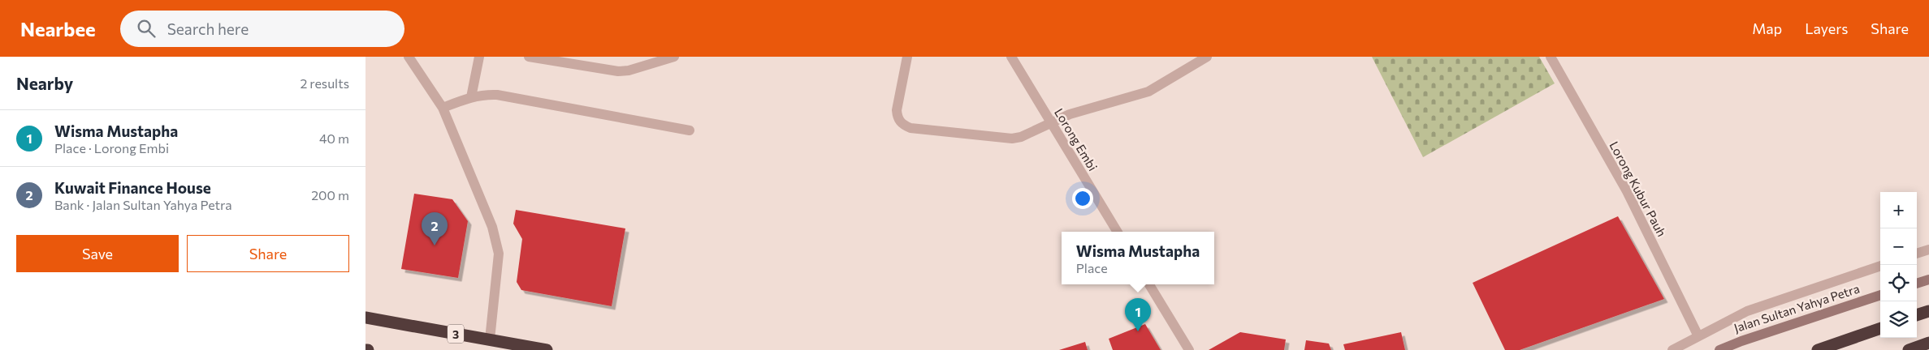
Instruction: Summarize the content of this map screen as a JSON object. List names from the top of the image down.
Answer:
{
  "streets": {
    "highway": ["3"],
    "main road": ["Jalan Sultan Yahya Petra"],
    "street": ["Lorong Embi", "Lorong Kubur Pauh"]
  },
  "page": {
    "header": "Nearbee",
    "search": "Search here",
    "nav": ["Map", "Layers", "Share"],
    "heading": ["Nearby", "2 results"],
    "list": [
      {
        "mark": "1",
        "name": "Wisma Mustapha",
        "note": "Place · Lorong Embi",
        "value": "40 m"
      },
      {
        "mark": "2",
        "name": "Kuwait Finance House",
        "note": "Bank · Jalan Sultan Yahya Petra",
        "value": "200 m"
      }
    ],
    "map_buttons": ["+", "−"],
    "pins": ["2", "1"],
    "buttons": ["Save", "Share"],
    "popup": ["Wisma Mustapha", "Place"]
  }
}
